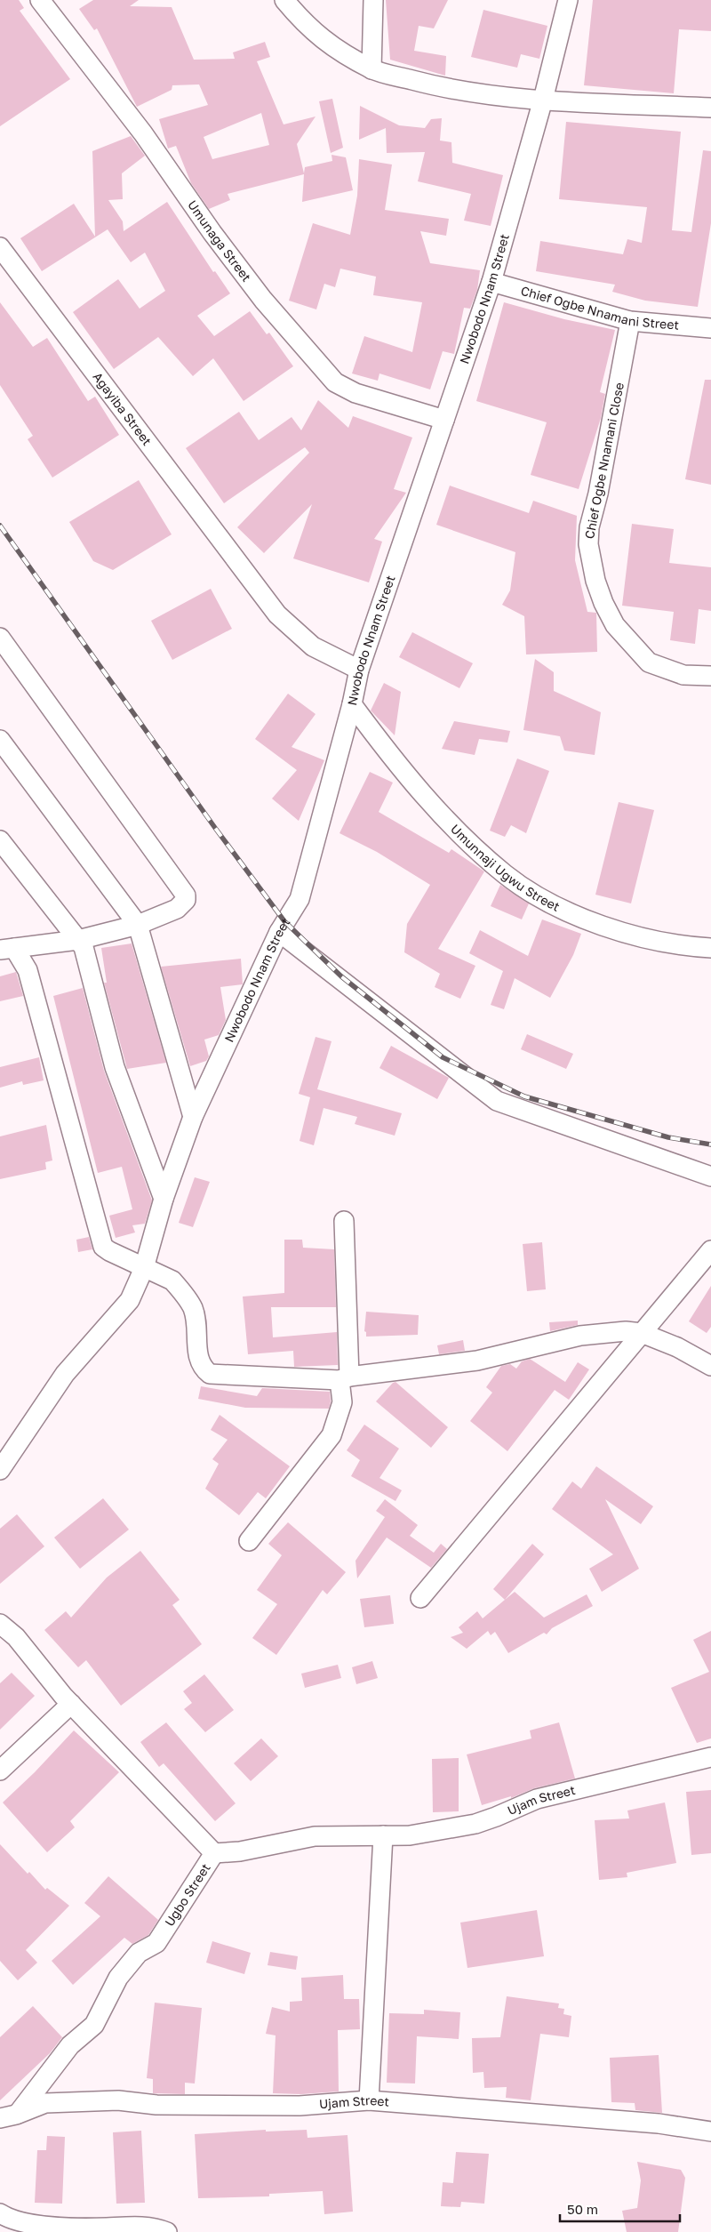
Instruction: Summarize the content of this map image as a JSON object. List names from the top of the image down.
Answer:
{
  "streets": {
    "street": [
      "Umunaga Street",
      "Nwobodo Nnam Street",
      "Chief Ogbe Nnamani Street",
      "Agayiba Street",
      "Chief Ogbe Nnamani Close",
      "Umunnaji Ugwu Street",
      "Ujam Street",
      "Ugbo Street"
    ]
  },
  "crossings": [
    ["Umunaga Street", "Nwobodo Nnam Street"],
    ["Nwobodo Nnam Street", "Chief Ogbe Nnamani Street"],
    ["Nwobodo Nnam Street", "Agayiba Street"],
    ["Nwobodo Nnam Street", "Umunnaji Ugwu Street"],
    ["Chief Ogbe Nnamani Street", "Chief Ogbe Nnamani Close"],
    ["Ujam Street", "Ugbo Street"]
  ],
  "scale_bar": "50 m"
}
